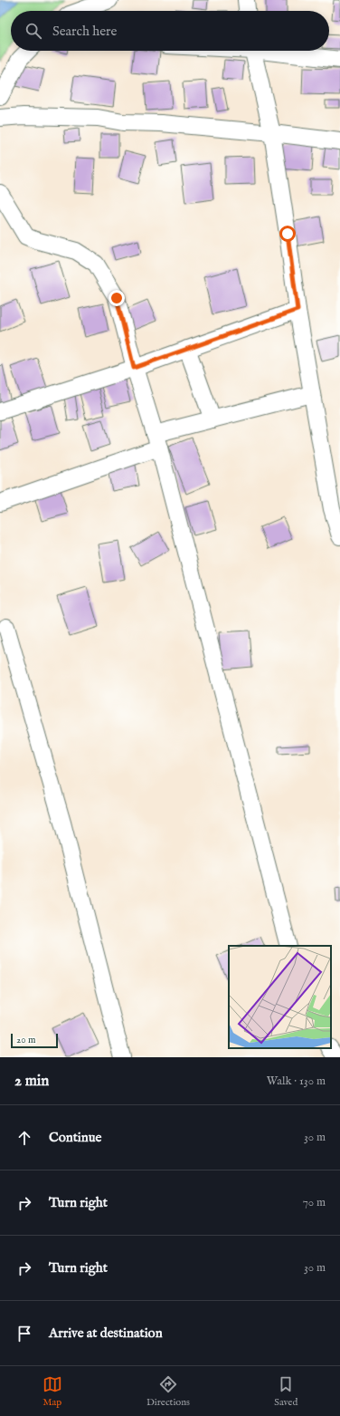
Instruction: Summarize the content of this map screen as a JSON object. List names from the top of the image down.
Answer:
{
  "scale_bar": "20 m",
  "page": {
    "search": "Search here",
    "scale": "20 m",
    "heading": ["2 min", "Walk · 130 m"],
    "list": [
      ["Continue", "30 m"],
      ["Turn right", "70 m"],
      ["Turn right", "30 m"],
      "Arrive at destination"
    ],
    "nav": ["Map", "Directions", "Saved"]
  }
}
